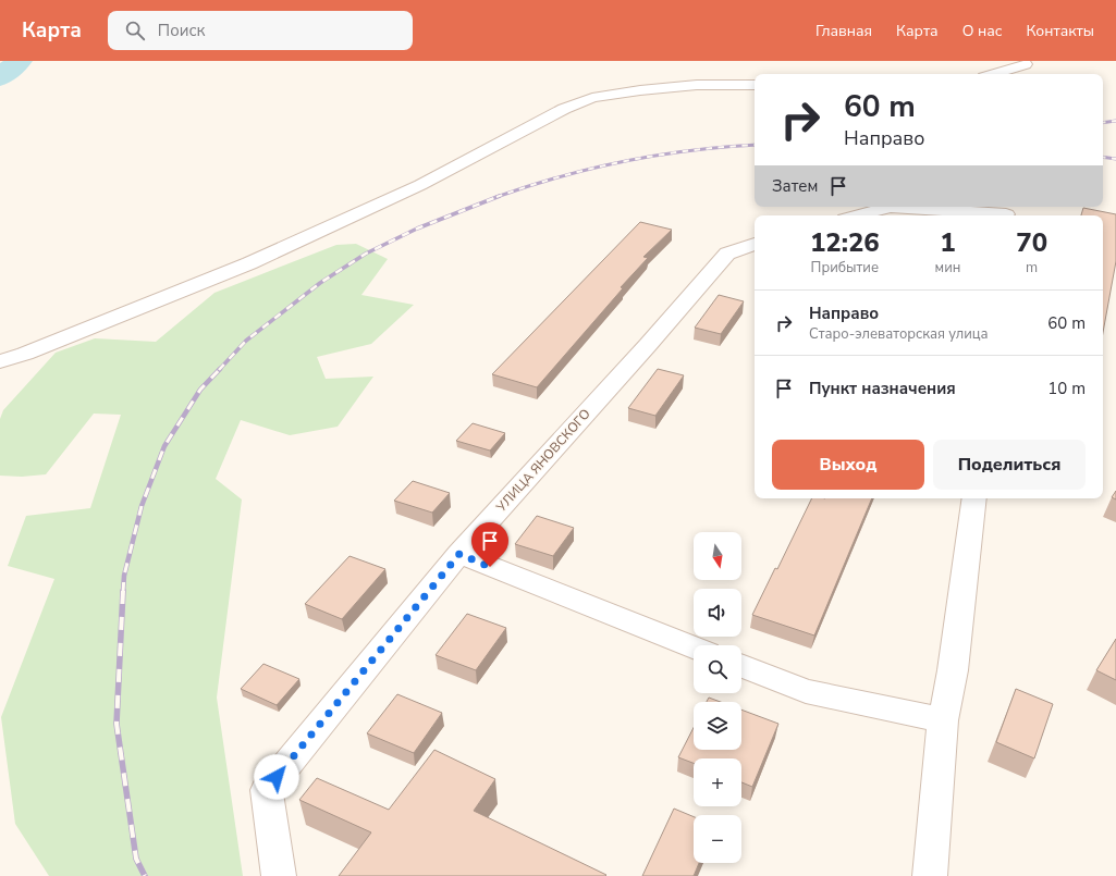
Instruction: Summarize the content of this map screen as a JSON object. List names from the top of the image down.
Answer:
{
  "streets": {
    "street": ["УЛИЦА ЯНОВСКОГО"]
  },
  "north": "bottom",
  "page": {
    "header": "Карта",
    "search": "Поиск",
    "nav": [
      "Главная",
      "Карта",
      "О нас",
      "Контакты"
    ],
    "turn": ["60 m", "Направо"],
    "then": "Затем",
    "eta": [
      "12:26",
      "Прибытие",
      "1",
      "мин",
      "70",
      "m"
    ],
    "list": [
      {
        "name": "Направо",
        "note": "Старо-элеваторская улица",
        "value": "60 m"
      },
      {
        "name": "Пункт назначения",
        "value": "10 m"
      }
    ],
    "buttons": ["Выход", "Поделиться"],
    "map_buttons": ["+", "−"]
  }
}
